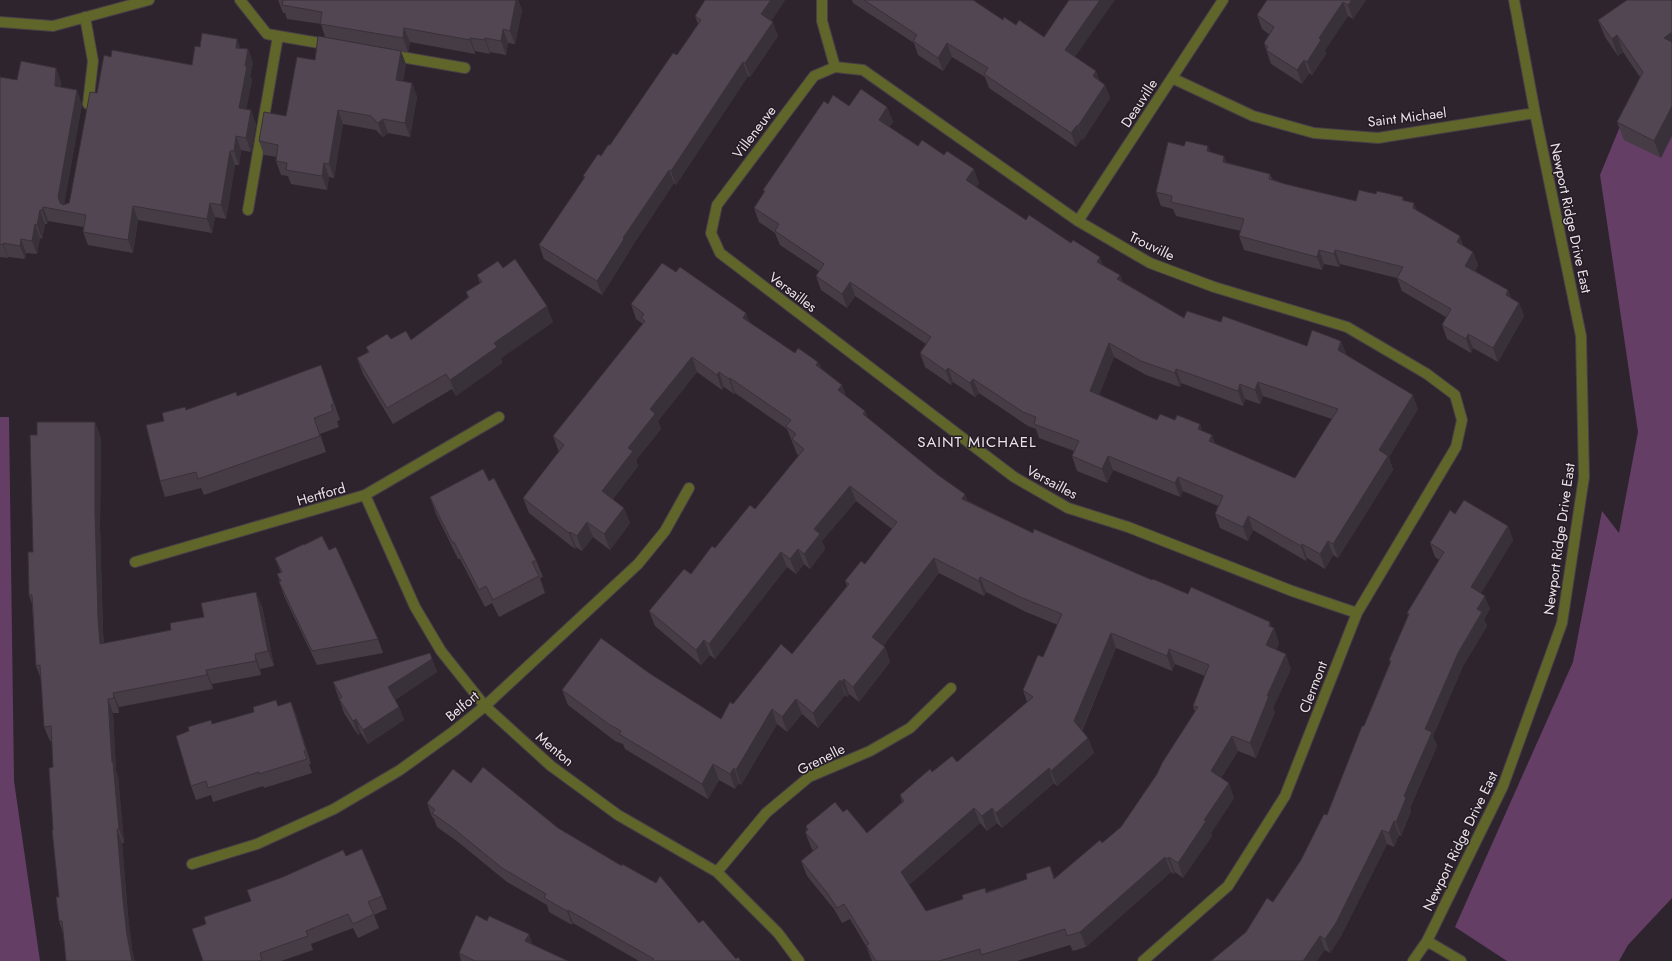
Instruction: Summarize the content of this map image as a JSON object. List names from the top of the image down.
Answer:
{
  "streets": {
    "street": [
      "Deauville",
      "Saint Michael",
      "Villeneuve",
      "Newport Ridge Drive East",
      "Trouville",
      "Versailles",
      "Hertford",
      "Clermont",
      "Belfort",
      "Menton",
      "Grenelle"
    ]
  },
  "crossings": [
    ["Deauville", "Saint Michael"],
    ["Deauville", "Trouville"],
    ["Saint Michael", "Newport Ridge Drive East"],
    ["Villeneuve", "Trouville"],
    ["Villeneuve", "Versailles"],
    ["Trouville", "Clermont"],
    ["Versailles", "Clermont"],
    ["Hertford", "Menton"],
    ["Belfort", "Menton"],
    ["Menton", "Grenelle"]
  ],
  "districts": ["SAINT MICHAEL"]
}
